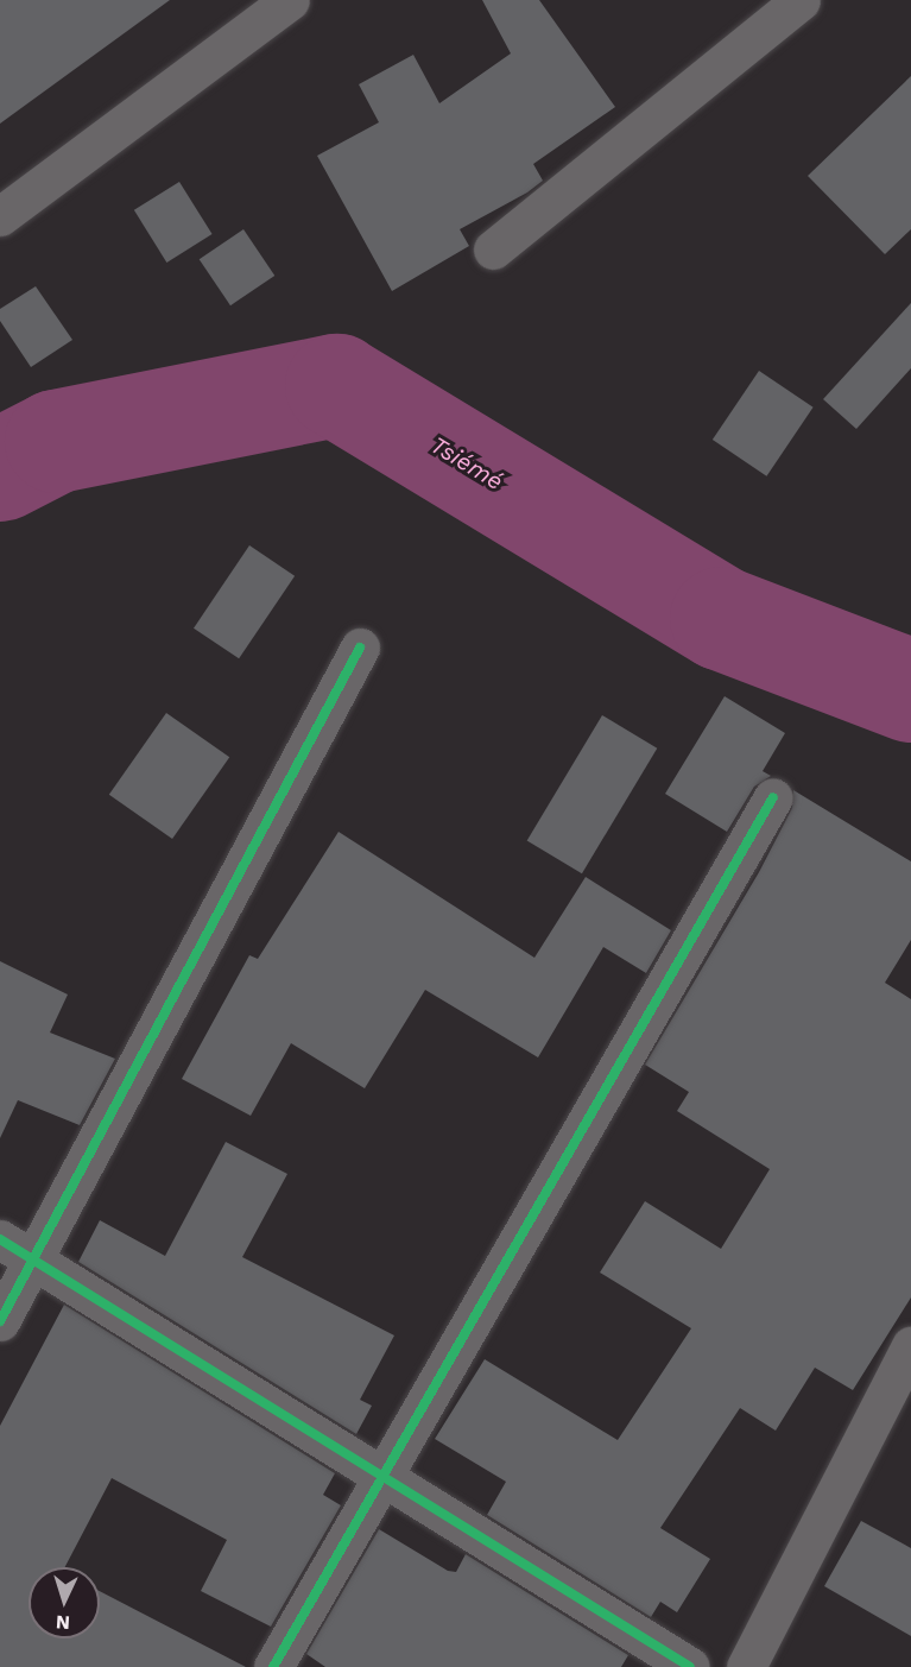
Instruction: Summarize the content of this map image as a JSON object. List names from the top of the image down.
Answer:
{
  "water": ["Tsiémé"],
  "north": "bottom"
}
